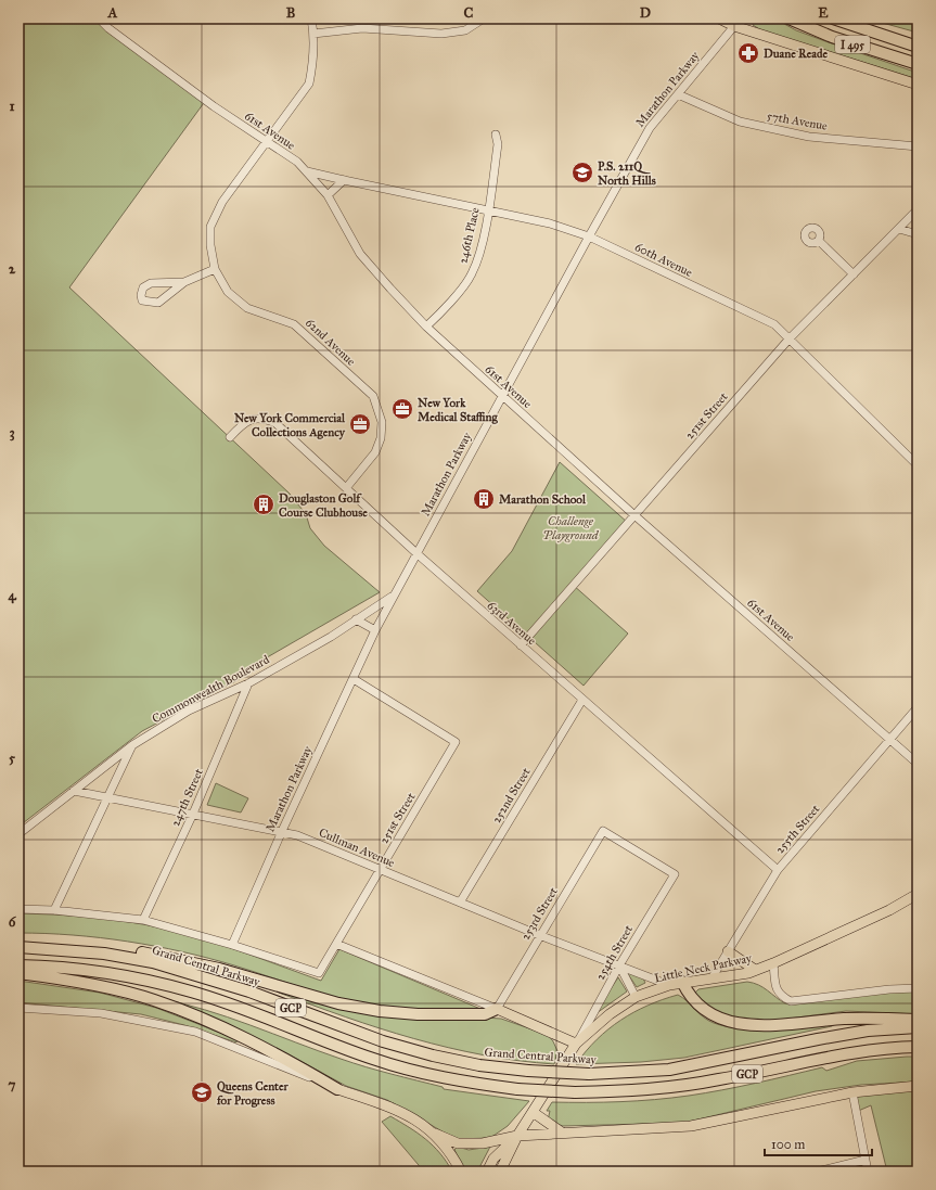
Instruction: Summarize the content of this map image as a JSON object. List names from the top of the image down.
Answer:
{
  "streets": {
    "highway": ["I 495", "Grand Central Parkway", "GCP"],
    "main road": ["Little Neck Parkway"],
    "street": [
      "Marathon Parkway",
      "57th Avenue",
      "61st Avenue",
      "246th Place",
      "60th Avenue",
      "62nd Avenue",
      "251st Street",
      "63rd Avenue",
      "Commonwealth Boulevard",
      "252nd Street",
      "247th Street",
      "255th Street",
      "Cullman Avenue",
      "253rd Street",
      "254th Street"
    ]
  },
  "crossings": [
    ["Marathon Parkway", "57th Avenue"],
    ["Marathon Parkway", "61st Avenue"],
    ["Marathon Parkway", "60th Avenue"],
    ["Marathon Parkway", "251st Street"],
    ["Marathon Parkway", "63rd Avenue"],
    ["Marathon Parkway", "Commonwealth Boulevard"],
    ["Marathon Parkway", "Cullman Avenue"],
    ["61st Avenue", "246th Place"],
    ["61st Avenue", "60th Avenue"],
    ["61st Avenue", "62nd Avenue"],
    ["61st Avenue", "251st Street"],
    ["61st Avenue", "255th Street"],
    ["246th Place", "60th Avenue"],
    ["60th Avenue", "251st Street"],
    ["62nd Avenue", "63rd Avenue"],
    ["251st Street", "63rd Avenue"],
    ["251st Street", "Cullman Avenue"],
    ["63rd Avenue", "252nd Street"],
    ["63rd Avenue", "255th Street"],
    ["Commonwealth Boulevard", "247th Street"],
    ["Commonwealth Boulevard", "Cullman Avenue"],
    ["252nd Street", "Cullman Avenue"],
    ["247th Street", "Cullman Avenue"],
    ["255th Street", "Little Neck Parkway"],
    ["Cullman Avenue", "253rd Street"],
    ["Cullman Avenue", "254th Street"],
    ["Cullman Avenue", "Little Neck Parkway"],
    ["253rd Street", "254th Street"],
    ["254th Street", "Little Neck Parkway"],
    ["Grand Central Parkway", "Little Neck Parkway"]
  ],
  "parks": ["Challenge Playground"],
  "places": {
    "pharmacy": ["Duane Reade"],
    "school or university": ["P.S. 211Q North Hills", "Queens Center for Progress"],
    "office": ["New York Medical Staffing", "New York Commercial Collections Agency"],
    "building": ["Marathon School", "Douglaston Golf Course Clubhouse"]
  },
  "scale_bar": "100 m",
  "grid": {
    "columns": [
      "A",
      "B",
      "C",
      "D",
      "E"
    ],
    "rows": [
      "1",
      "2",
      "3",
      "4",
      "5",
      "6",
      "7"
    ]
  }
}
